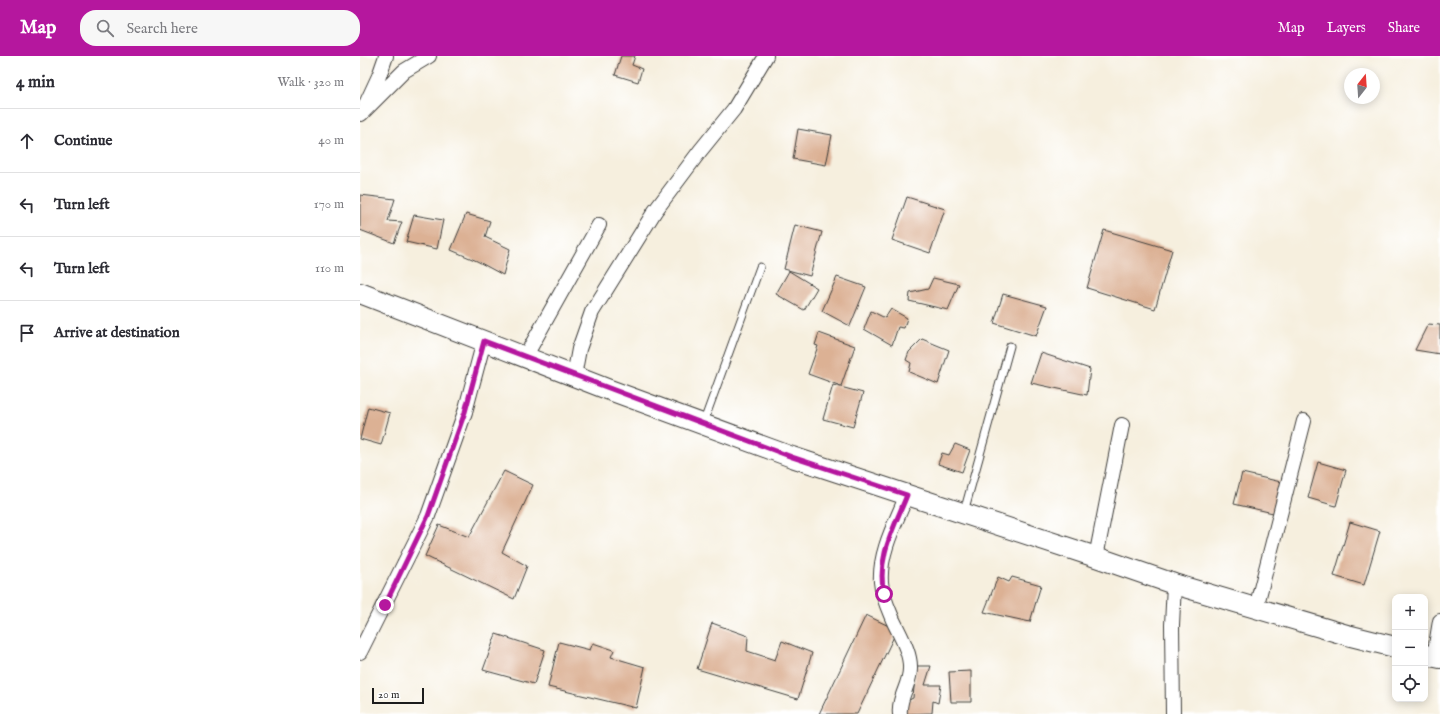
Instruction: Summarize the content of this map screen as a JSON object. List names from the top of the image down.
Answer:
{
  "scale_bar": "20 m",
  "north": "top",
  "page": {
    "header": "Map",
    "search": "Search here",
    "nav": ["Map", "Layers", "Share"],
    "heading": ["4 min", "Walk · 320 m"],
    "list": [
      ["Continue", "40 m"],
      ["Turn left", "170 m"],
      ["Turn left", "110 m"],
      "Arrive at destination"
    ],
    "map_buttons": ["+", "−"],
    "scale": "20 m"
  }
}
